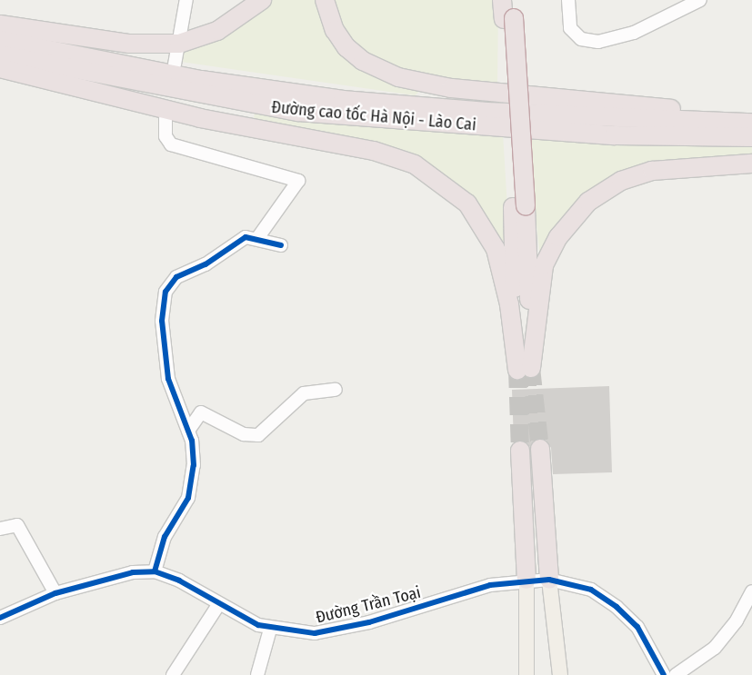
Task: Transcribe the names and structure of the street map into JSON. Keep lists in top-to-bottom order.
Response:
{
  "streets": {
    "highway": ["Đường cao tốc Hà Nội - Lào Cai"],
    "street": ["Đường Trần Toại"]
  }
}
